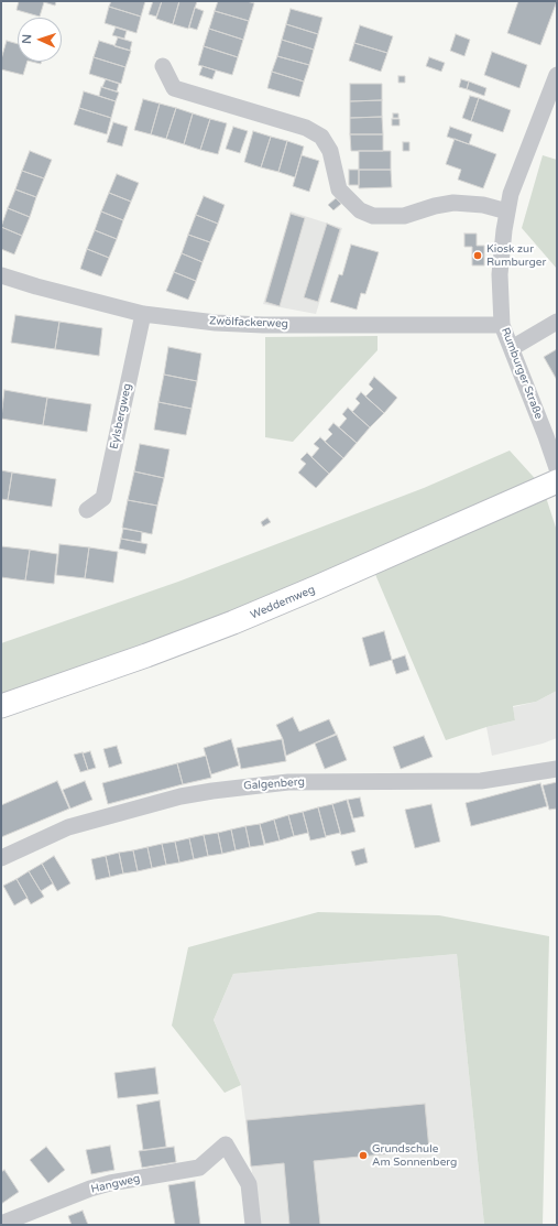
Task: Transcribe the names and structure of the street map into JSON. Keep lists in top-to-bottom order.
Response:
{
  "streets": {
    "main road": ["Weddemweg"],
    "street": [
      "Zwölfackerweg",
      "Rumburger Straße",
      "Eylsbergweg",
      "Galgenberg",
      "Hangweg"
    ]
  },
  "crossings": [
    ["Zwölfackerweg", "Rumburger Straße"],
    ["Zwölfackerweg", "Eylsbergweg"]
  ],
  "places": ["Kiosk zur Rumburger", "Grundschule Am Sonnenberg"],
  "north": "left"
}
